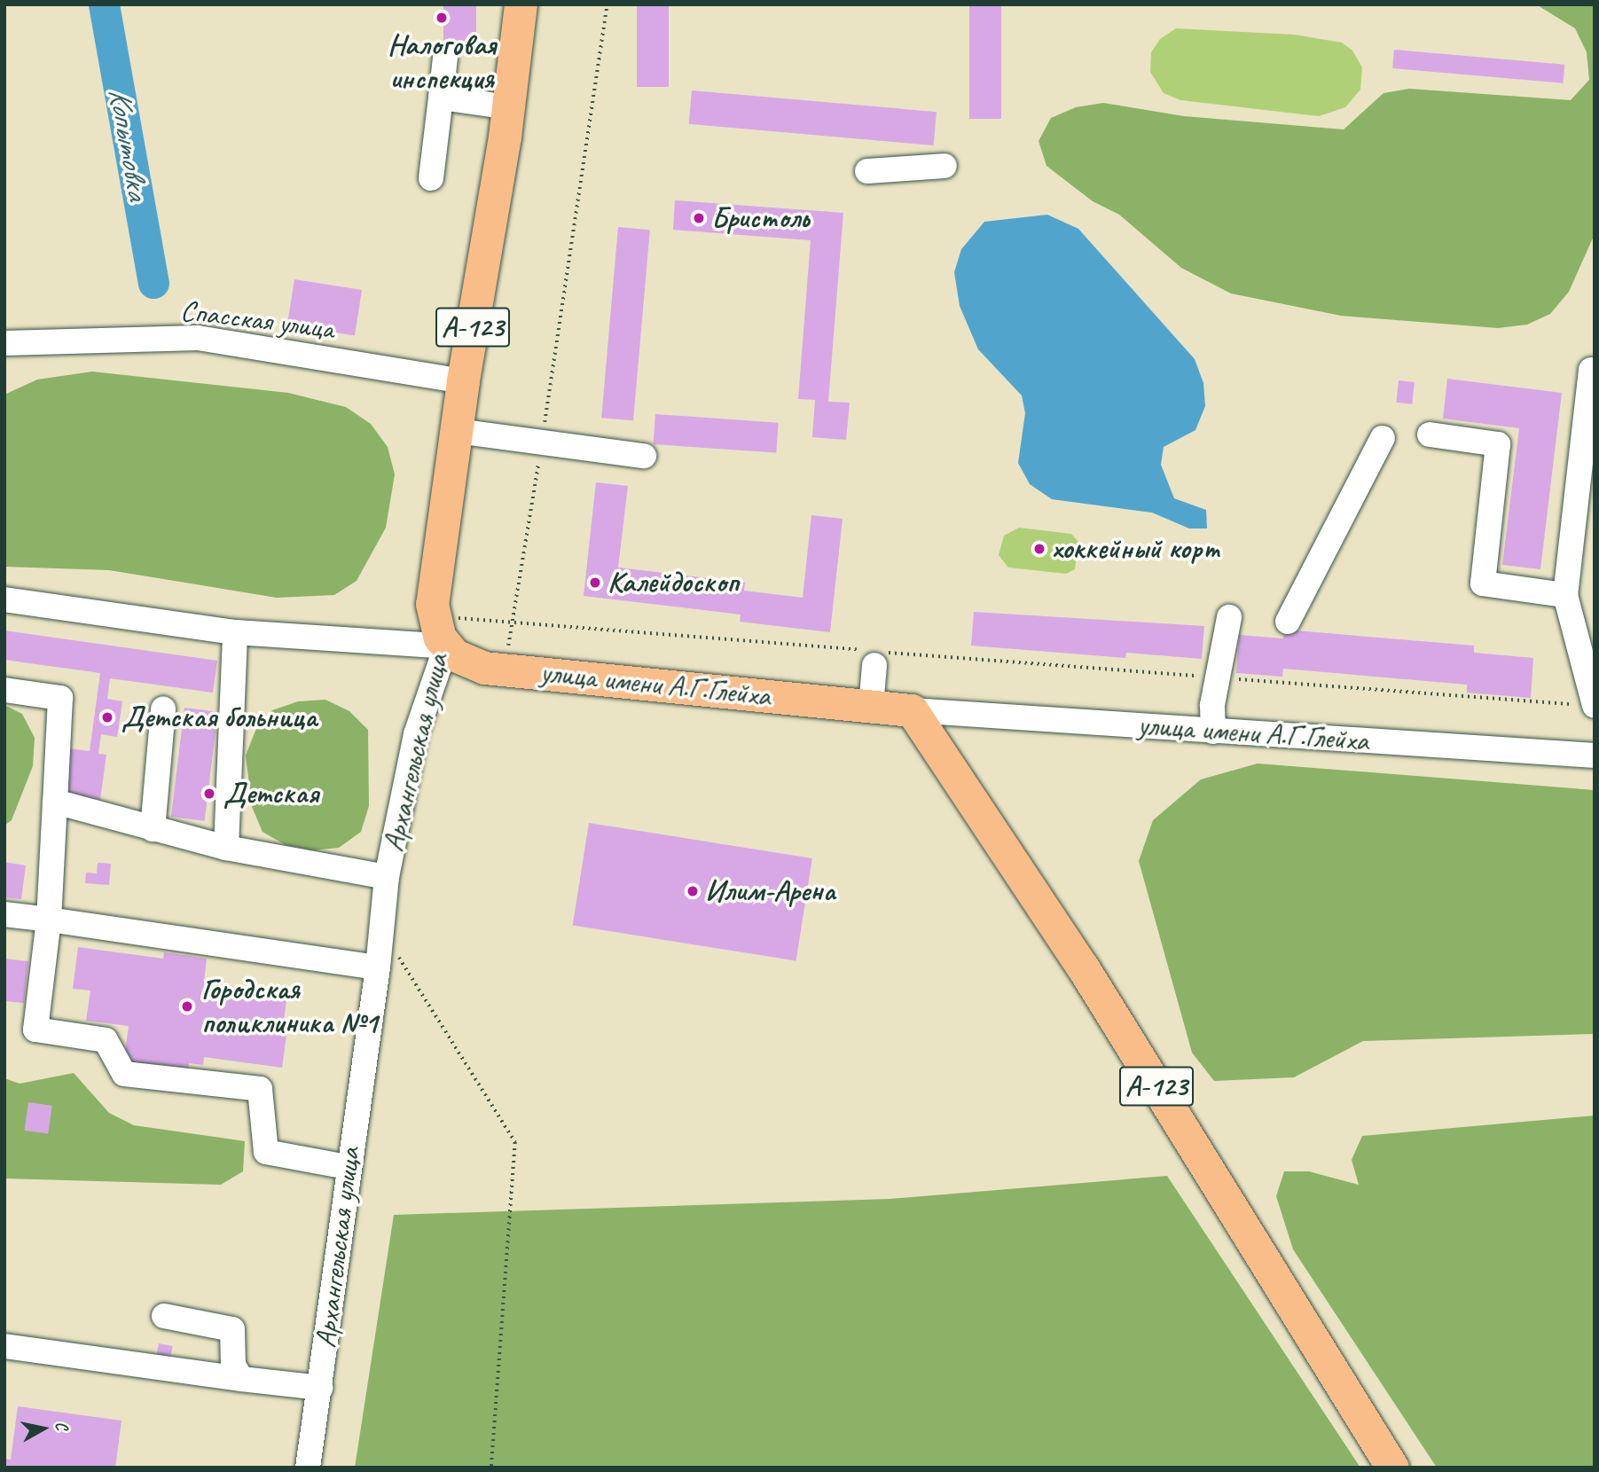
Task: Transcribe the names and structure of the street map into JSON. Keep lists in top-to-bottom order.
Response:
{
  "streets": {
    "main road": ["А-123", "улица имени А.Г.Глейха", "Архангельская улица"],
    "street": ["Спасская улица"]
  },
  "crossings": [
    ["Спасская улица", "Архангельская улица"],
    ["А-123", "улица имени А.Г.Глейха"],
    ["улица имени А.Г.Глейха", "Архангельская улица"]
  ],
  "water": ["Копытовка"],
  "places": [
    "Налоговая инспекция",
    "Бристоль",
    "хоккейный корт",
    "Калейдоскоп",
    "Детская больница",
    "Детская",
    "Илим-Арена",
    "Городская поликлиника №1"
  ],
  "north": "right"
}
